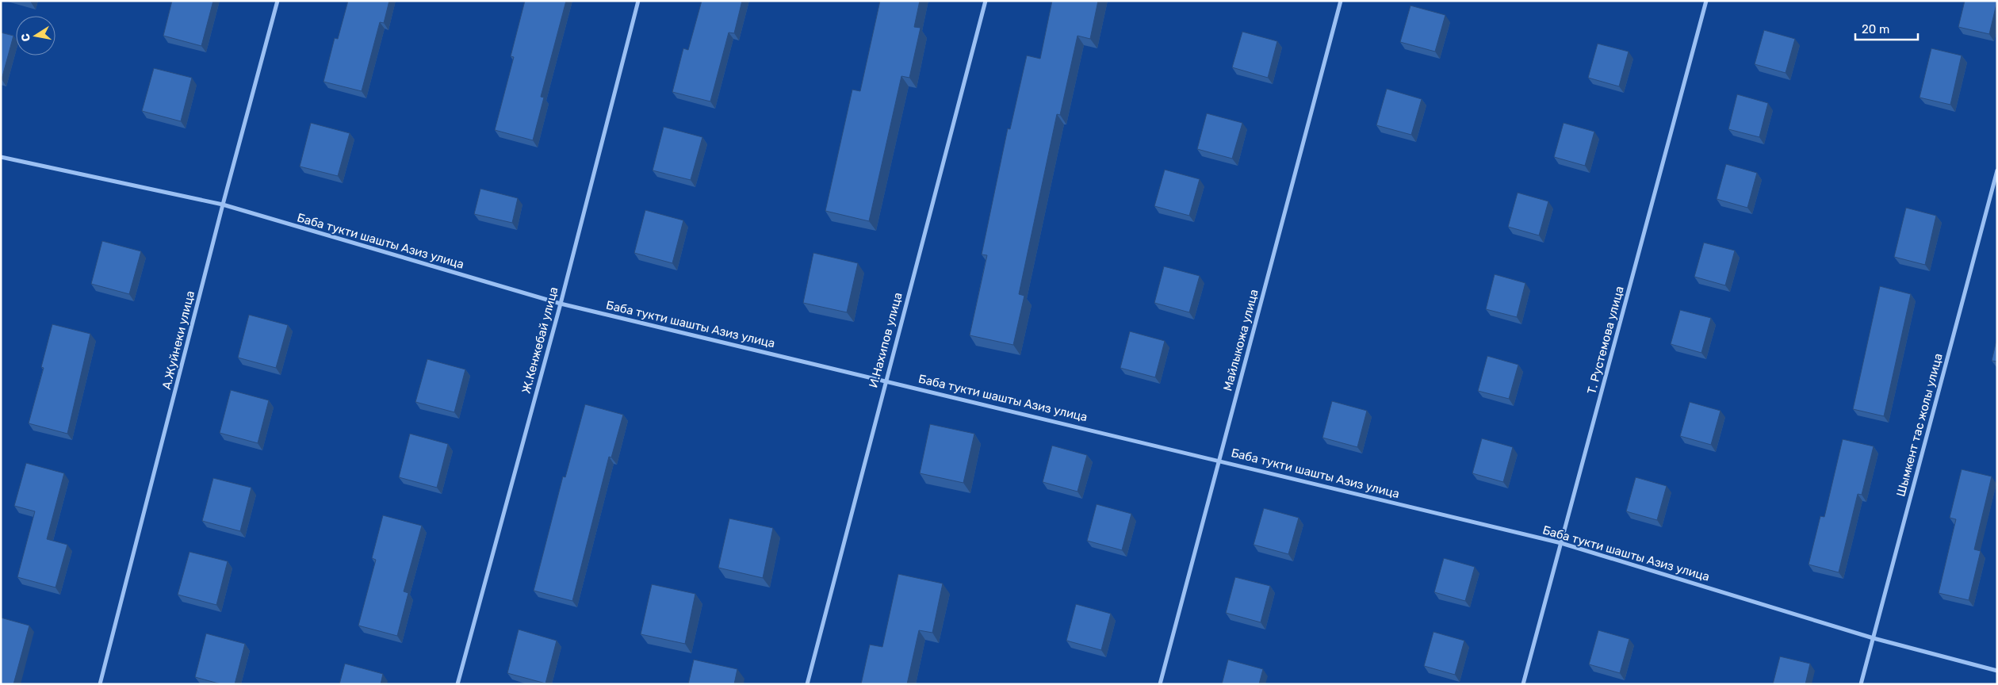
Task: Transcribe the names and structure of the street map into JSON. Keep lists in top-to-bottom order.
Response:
{
  "streets": {
    "street": [
      "Баба тукти шашты Азиз улица",
      "А.Жуйнеки улица",
      "Ж.Кенжебай улица",
      "И.Нахипов улица",
      "Майлыкожа улица",
      "Т. Рустемова улица",
      "Шымкент тас жолы улица"
    ]
  },
  "crossings": [
    ["Баба тукти шашты Азиз улица", "А.Жуйнеки улица"],
    ["Баба тукти шашты Азиз улица", "Ж.Кенжебай улица"],
    ["Баба тукти шашты Азиз улица", "И.Нахипов улица"],
    ["Баба тукти шашты Азиз улица", "Майлыкожа улица"],
    ["Баба тукти шашты Азиз улица", "Т. Рустемова улица"],
    ["Баба тукти шашты Азиз улица", "Шымкент тас жолы улица"]
  ],
  "scale_bar": "20 m",
  "north": "left"
}
